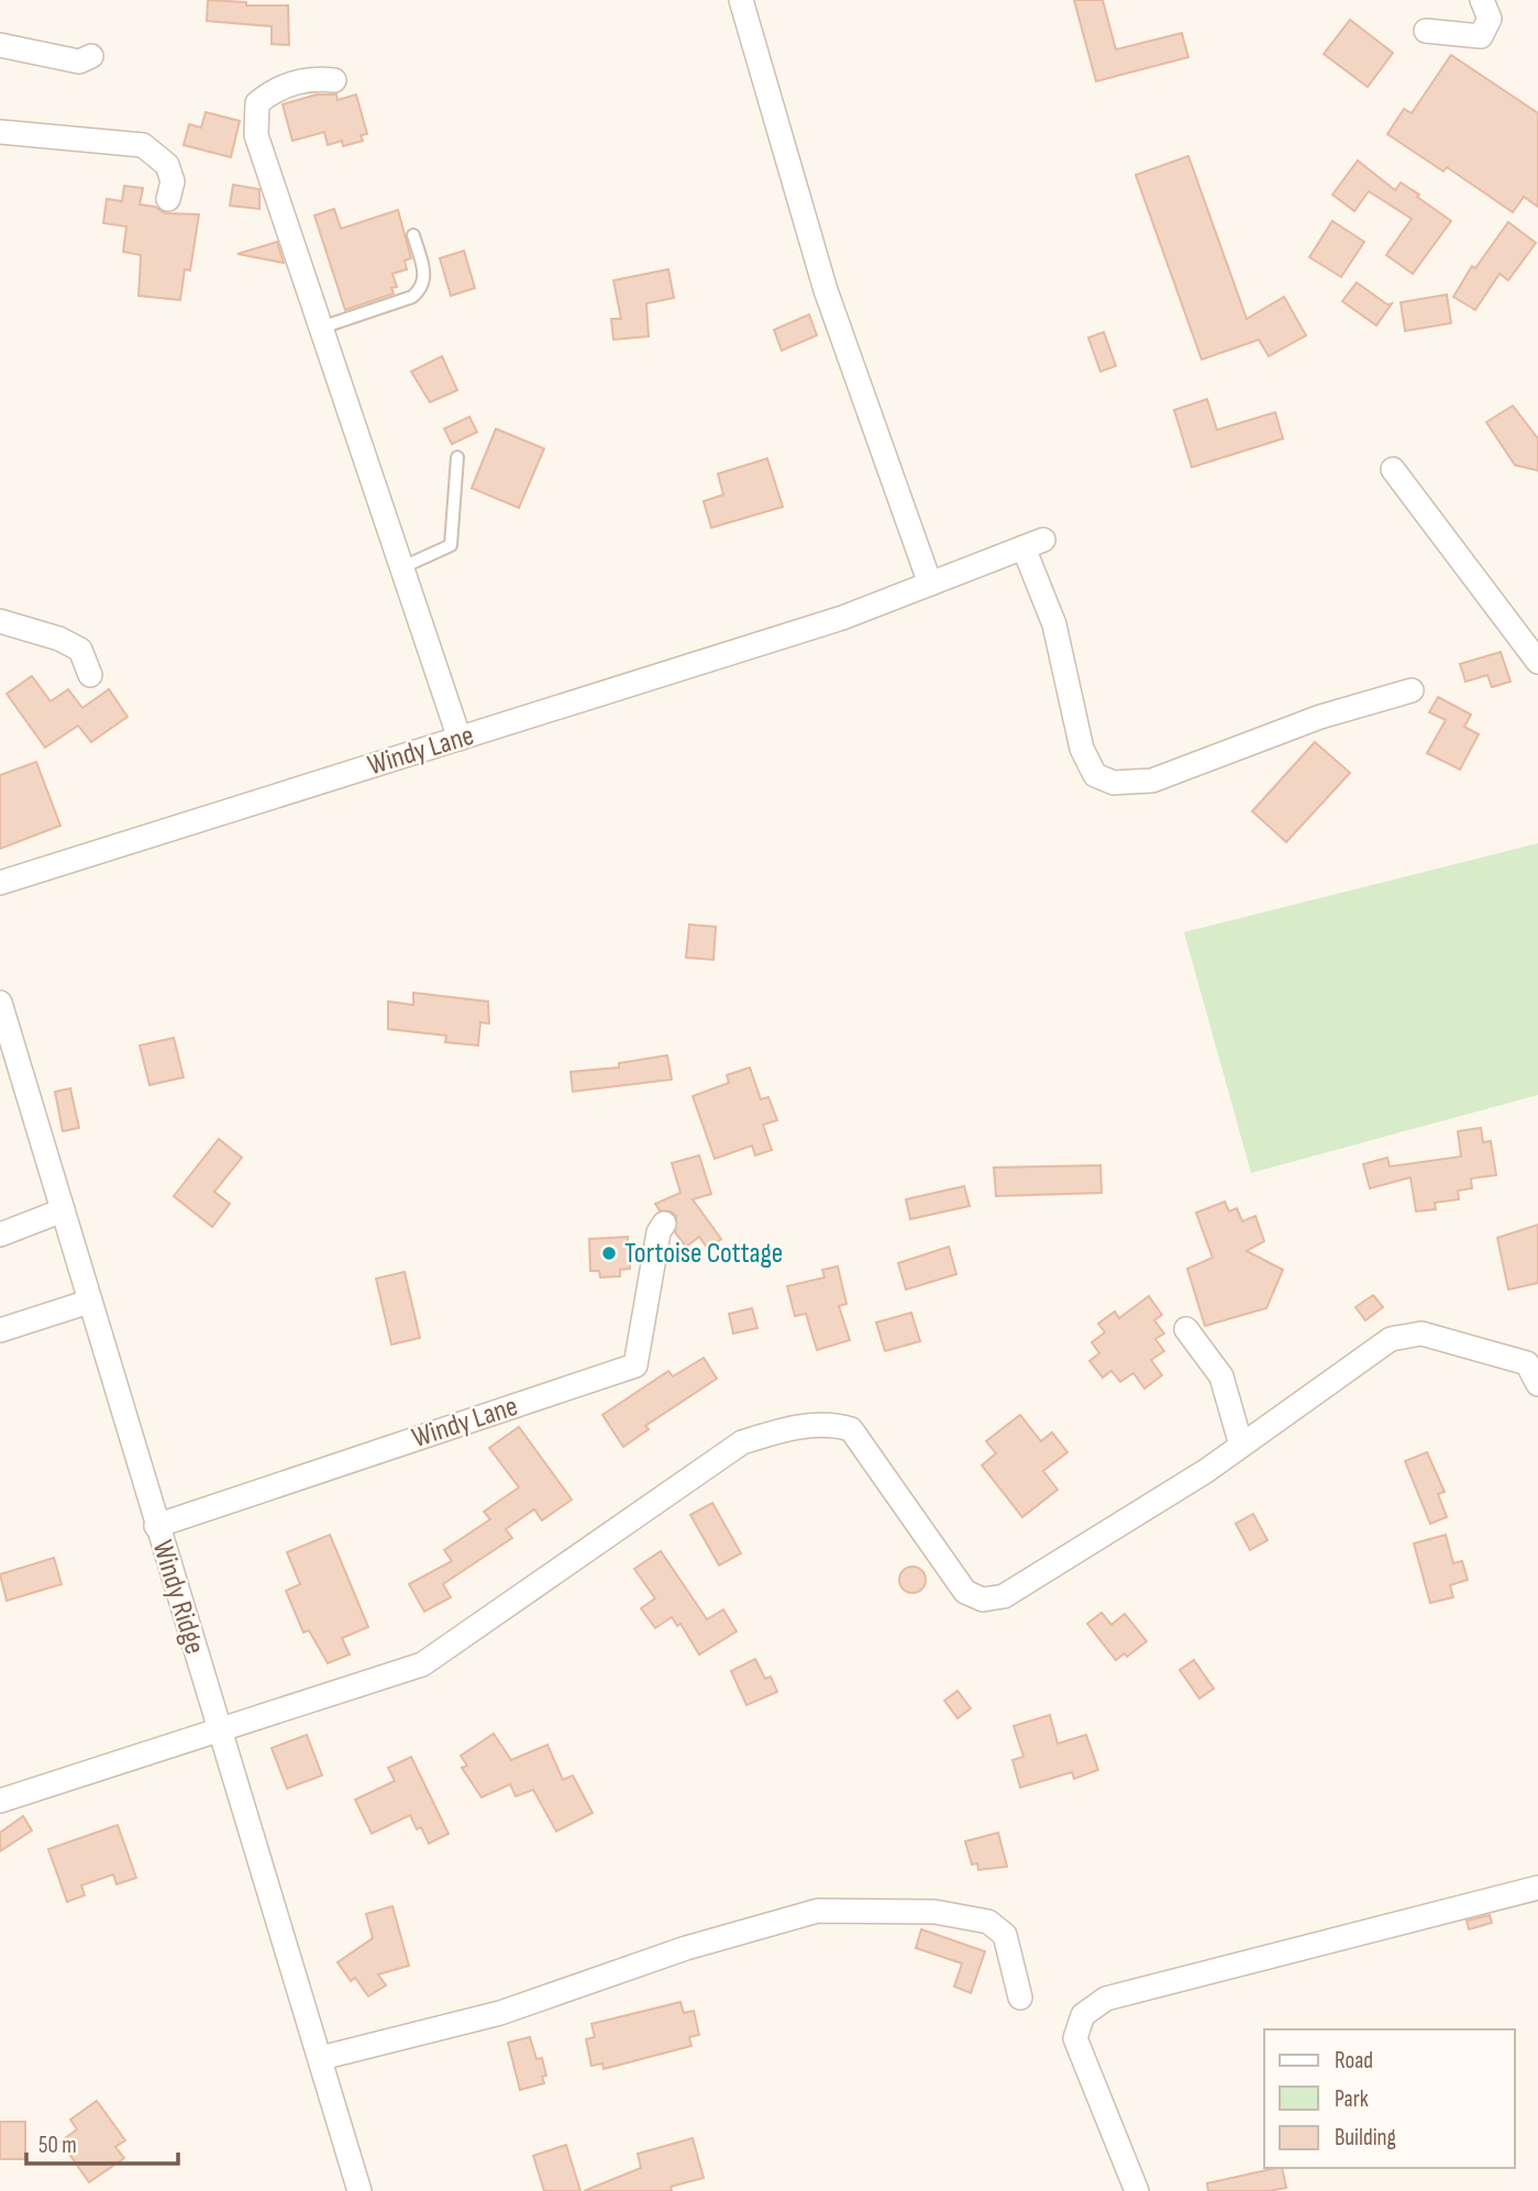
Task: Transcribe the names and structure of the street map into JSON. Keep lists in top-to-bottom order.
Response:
{
  "streets": {
    "street": ["Windy Lane", "Windy Ridge"]
  },
  "crossings": [
    ["Windy Lane", "Windy Ridge"]
  ],
  "places": ["Tortoise Cottage"],
  "legend": ["Road", "Park", "Building"],
  "scale_bar": "50 m"
}
